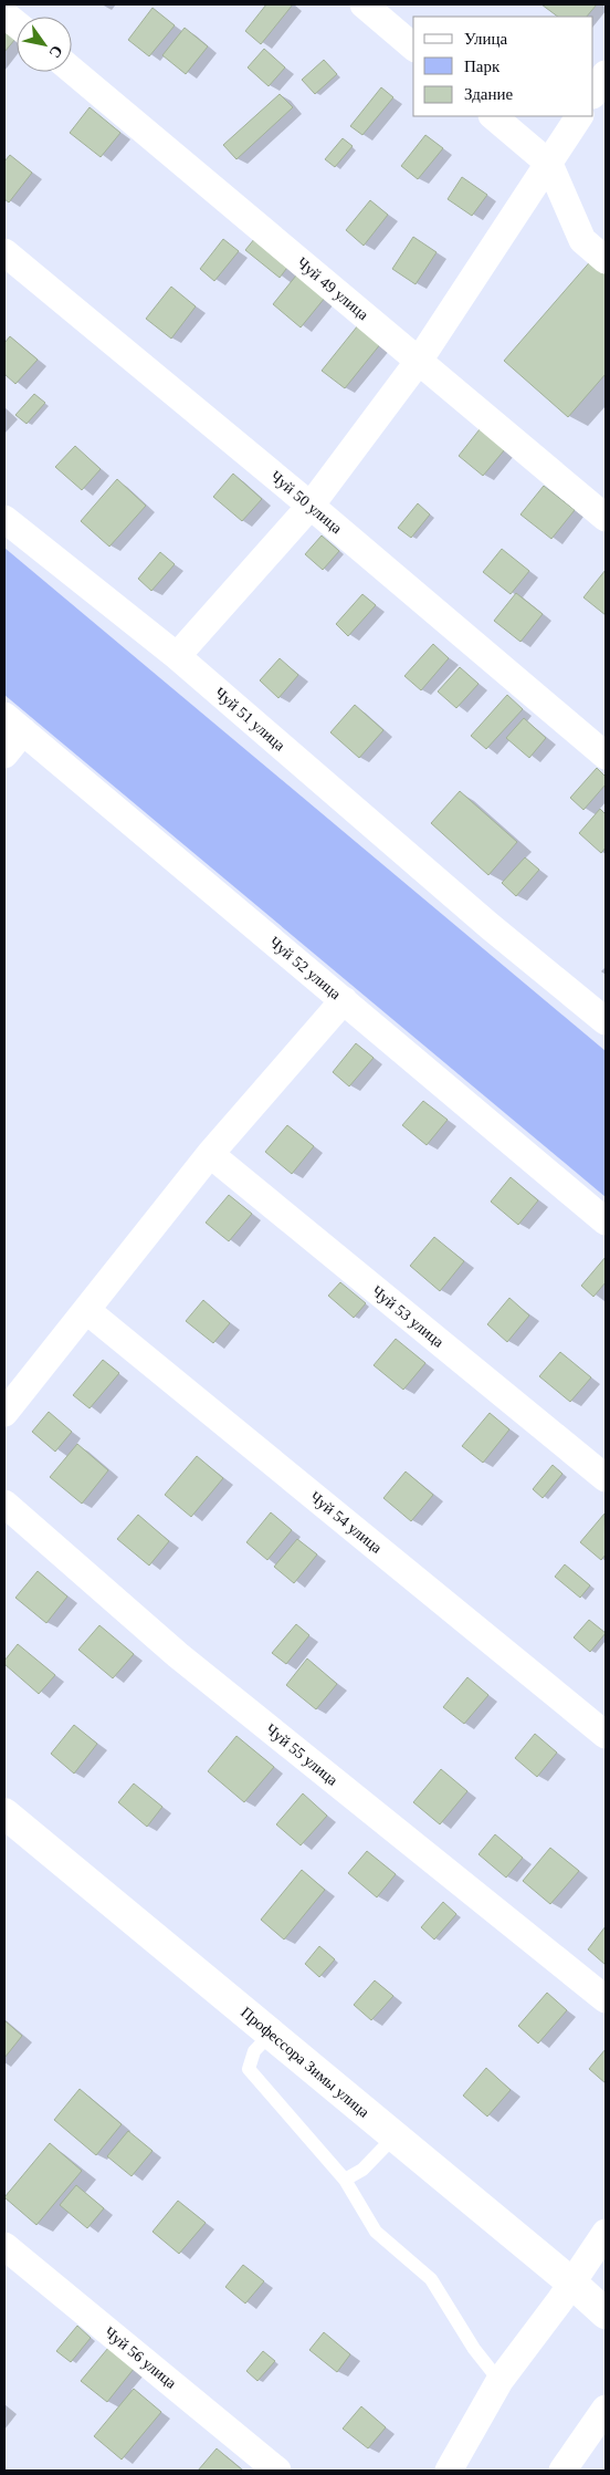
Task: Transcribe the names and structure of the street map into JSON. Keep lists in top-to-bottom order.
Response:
{
  "streets": {
    "street": [
      "Чуй 49 улица",
      "Чуй 50 улица",
      "Чуй 51 улица",
      "Чуй 52 улица",
      "Чуй 53 улица",
      "Чуй 54 улица",
      "Чуй 55 улица",
      "Профессора Зимы улица",
      "Чуй 56 улица"
    ]
  },
  "legend": ["Улица", "Парк", "Здание"],
  "north": "bottom right"
}
